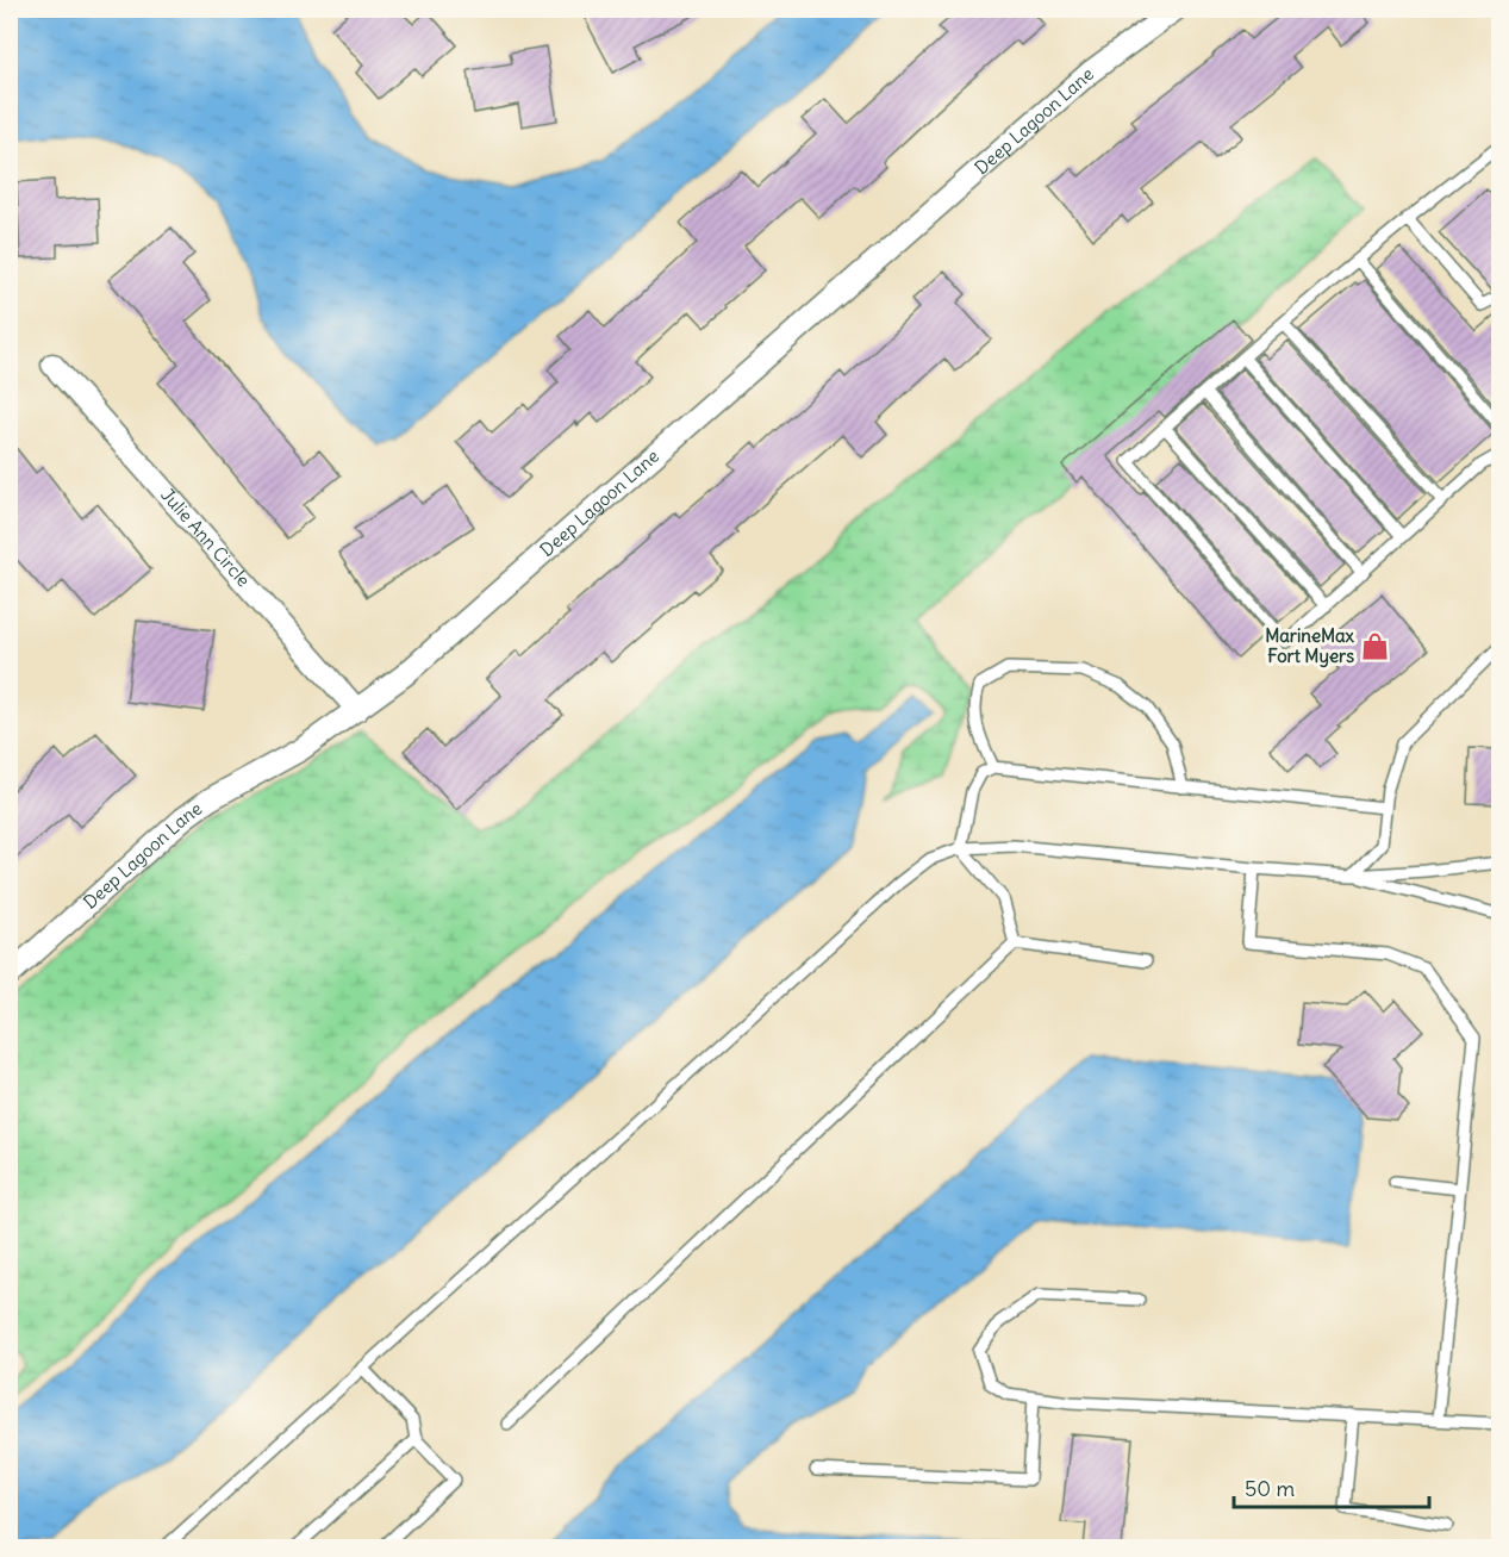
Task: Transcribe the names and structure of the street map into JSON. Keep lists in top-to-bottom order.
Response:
{
  "streets": {
    "street": ["Deep Lagoon Lane", "Julie Ann Circle"]
  },
  "crossings": [
    ["Deep Lagoon Lane", "Julie Ann Circle"]
  ],
  "places": {
    "shop": ["MarineMax Fort Myers"]
  },
  "scale_bar": "50 m"
}
